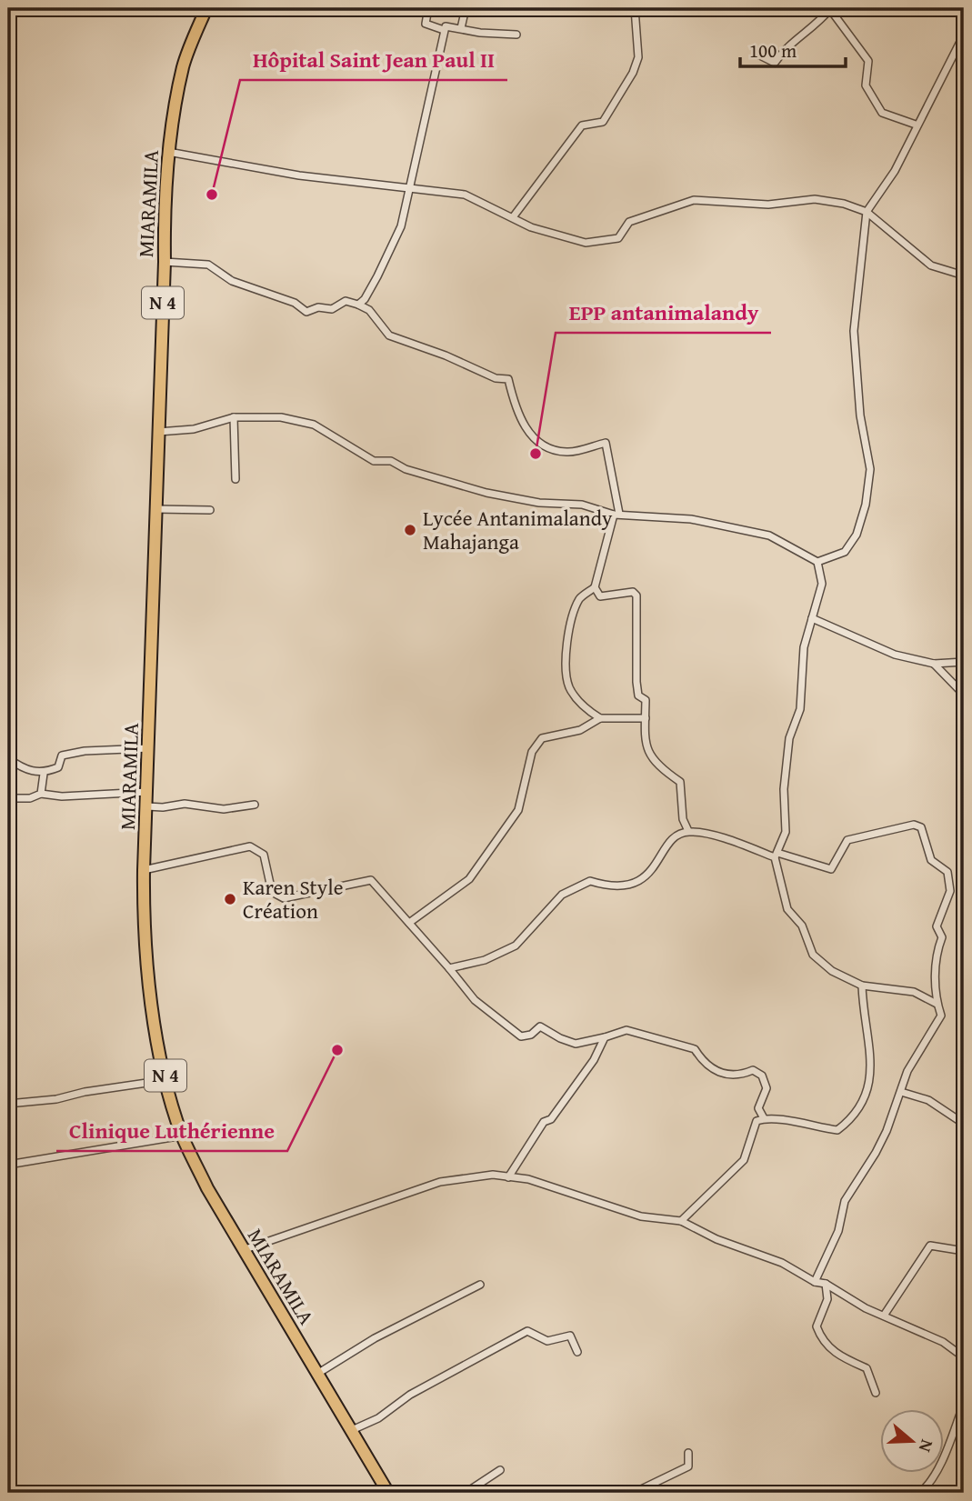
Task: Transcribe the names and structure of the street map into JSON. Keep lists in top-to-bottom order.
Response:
{
  "streets": {
    "main road": ["MIARAMILA", "N 4"]
  },
  "places": [
    "Hôpital Saint Jean Paul II",
    "EPP antanimalandy",
    "Lycée Antanimalandy Mahajanga",
    "Karen Style Création",
    "Clinique Luthérienne"
  ],
  "scale_bar": "100 m",
  "north": "right"
}
